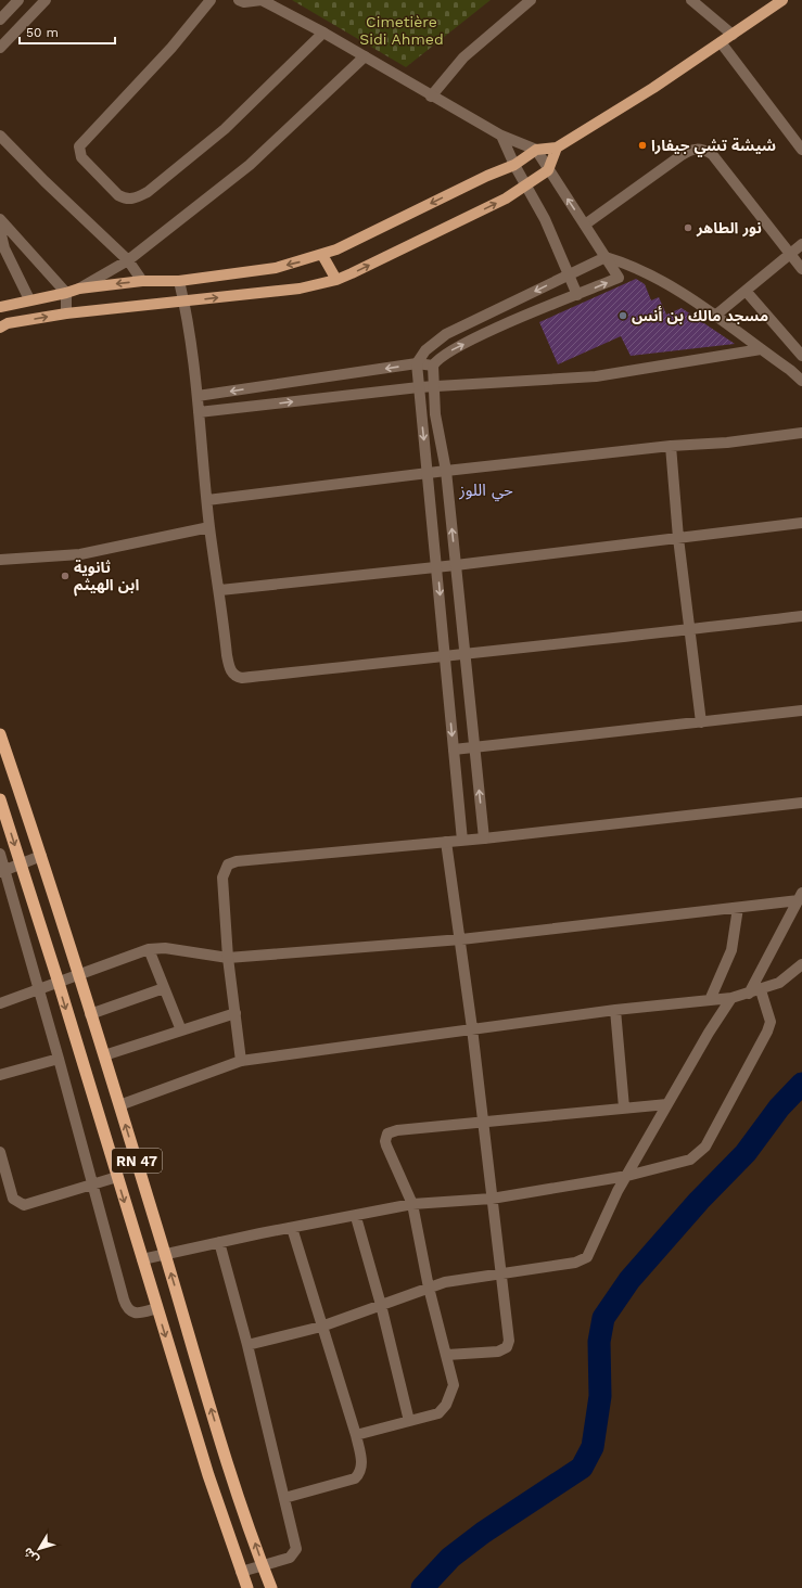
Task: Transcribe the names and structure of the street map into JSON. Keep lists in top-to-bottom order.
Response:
{
  "streets": {
    "highway": ["RN 47"]
  },
  "districts": ["حي اللوز"],
  "parks": ["Cimetière Sidi Ahmed"],
  "places": [
    "شيشة تشي جيفارا",
    "نور الطاهر",
    "مسجد مالك بن أنس",
    "ثانوية ابن الهيثم"
  ],
  "scale_bar": "50 m",
  "north": "bottom left"
}
